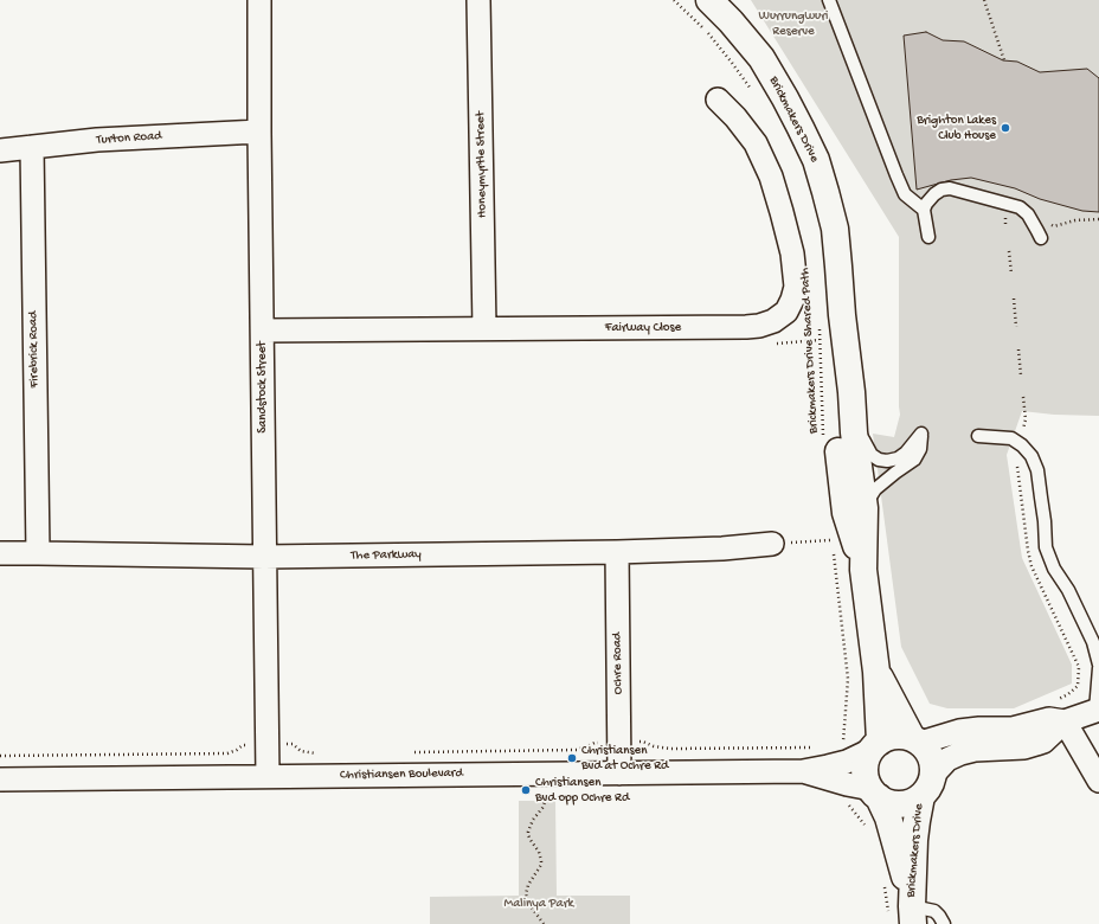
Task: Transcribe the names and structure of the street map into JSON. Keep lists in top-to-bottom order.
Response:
{
  "streets": {
    "street": [
      "Brickmakers Drive",
      "Turton Road",
      "Honeymyrtle Street",
      "Fairway Close",
      "Firebrick Road",
      "Sandstock Street",
      "The Parkway",
      "Ochre Road",
      "Christiansen Boulevard"
    ],
    "path": ["Brickmakers Drive Shared Path"]
  },
  "crossings": [
    ["Brickmakers Drive", "Brickmakers Drive Shared Path"],
    ["Brickmakers Drive", "Christiansen Boulevard"],
    ["Turton Road", "Firebrick Road"],
    ["Turton Road", "Sandstock Street"],
    ["Honeymyrtle Street", "Fairway Close"],
    ["Fairway Close", "Sandstock Street"],
    ["Firebrick Road", "The Parkway"],
    ["Sandstock Street", "The Parkway"],
    ["Sandstock Street", "Christiansen Boulevard"],
    ["The Parkway", "Ochre Road"],
    ["Ochre Road", "Christiansen Boulevard"]
  ],
  "parks": ["Wurrungwuri Reserve", "Malinya Park"],
  "places": ["Brighton Lakes Club House", "Christiansen Bvd at Ochre Rd", "Christiansen Bvd opp Ochre Rd"]
}
